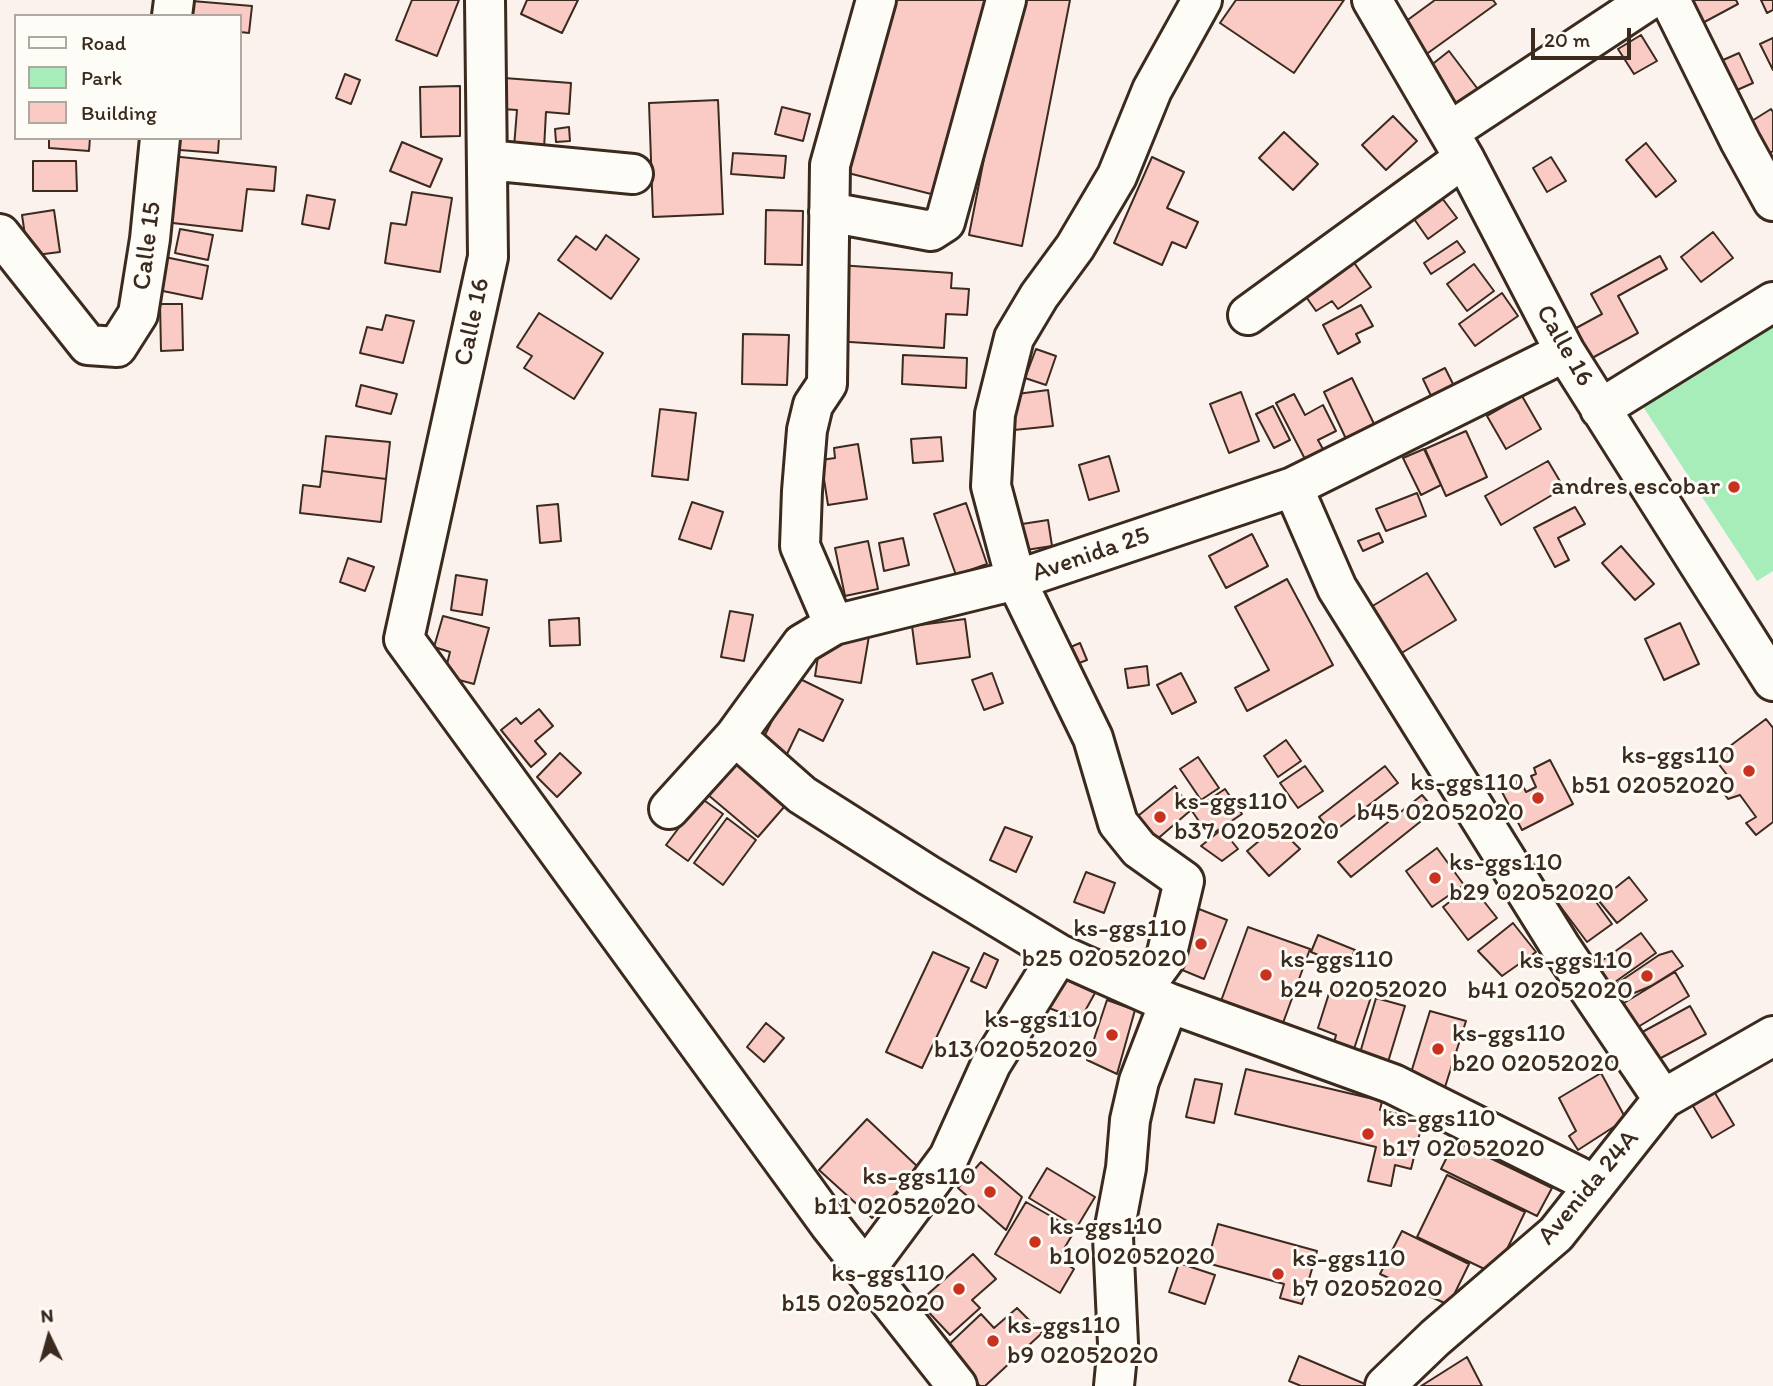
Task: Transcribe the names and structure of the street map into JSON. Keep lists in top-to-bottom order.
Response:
{
  "streets": {
    "street": [
      "Calle 15",
      "Calle 16",
      "Avenida 25",
      "Avenida 24A"
    ]
  },
  "crossings": [
    ["Calle 16", "Avenida 25"]
  ],
  "places": [
    "andres escobar",
    "ks-ggs110 b51 02052020",
    "ks-ggs110 b45 02052020",
    "ks-ggs110 b37 02052020",
    "ks-ggs110 b29 02052020",
    "ks-ggs110 b25 02052020",
    "ks-ggs110 b24 02052020",
    "ks-ggs110 b41 02052020",
    "ks-ggs110 b13 02052020",
    "ks-ggs110 b20 02052020",
    "ks-ggs110 b17 02052020",
    "ks-ggs110 b11 02052020",
    "ks-ggs110 b10 02052020",
    "ks-ggs110 b7 02052020",
    "ks-ggs110 b15 02052020",
    "ks-ggs110 b9 02052020"
  ],
  "legend": ["Road", "Park", "Building"],
  "scale_bar": "20 m",
  "north": "top"
}
